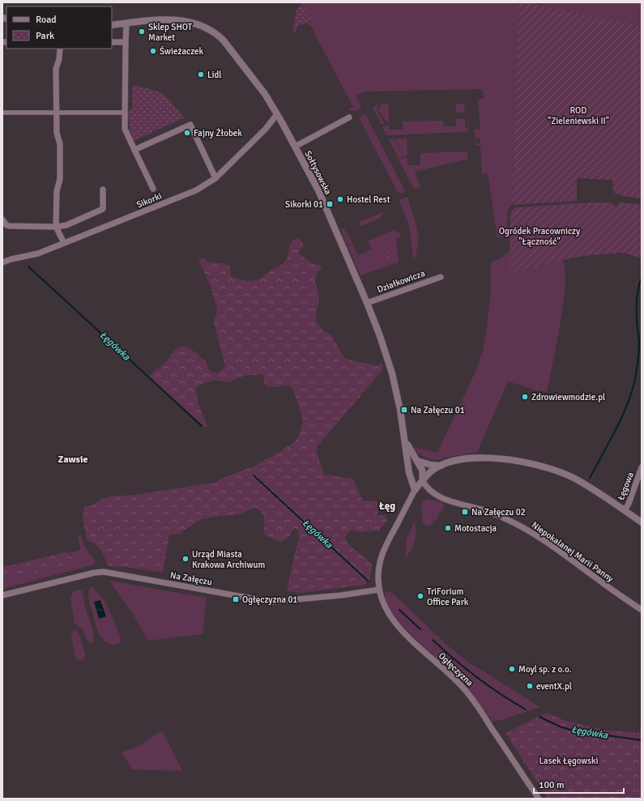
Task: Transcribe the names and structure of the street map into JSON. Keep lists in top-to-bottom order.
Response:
{
  "streets": {
    "street": [
      "Sołtysowska",
      "Sikorki",
      "Działkowicza",
      "Łęgowa",
      "Niepokalanej Marii Panny",
      "Na Załęczu",
      "Ogłęczyzna"
    ]
  },
  "crossings": [
    ["Sołtysowska", "Sikorki"],
    ["Sołtysowska", "Działkowicza"],
    ["Sołtysowska", "Niepokalanej Marii Panny"],
    ["Sołtysowska", "Ogłęczyzna"],
    ["Na Załęczu", "Ogłęczyzna"]
  ],
  "districts": ["Zawsie", "Łęg"],
  "water": ["Łęgówka"],
  "parks": ["ROD \"Zieleniewski II\"", "Ogródek Pracowniczy \"Łączność\"", "Lasek Łęgowski"],
  "places": {
    "other": [
      "Sklep SHOT Market",
      "Świeżaczek",
      "Lidl",
      "Fajny Żłobek",
      "Hostel Rest",
      "Zdrowiewmodzie.pl",
      "Motostacja",
      "Urząd Miasta Krakowa Archiwum",
      "TriForium Office Park",
      "Moyl sp. z o.o.",
      "eventX.pl"
    ],
    "transit": [
      "Sikorki 01",
      "Na Załęczu 01",
      "Na Załęczu 02",
      "Ogłęczyzna 01"
    ]
  },
  "legend": ["Road", "Park"],
  "scale_bar": "100 m"
}
